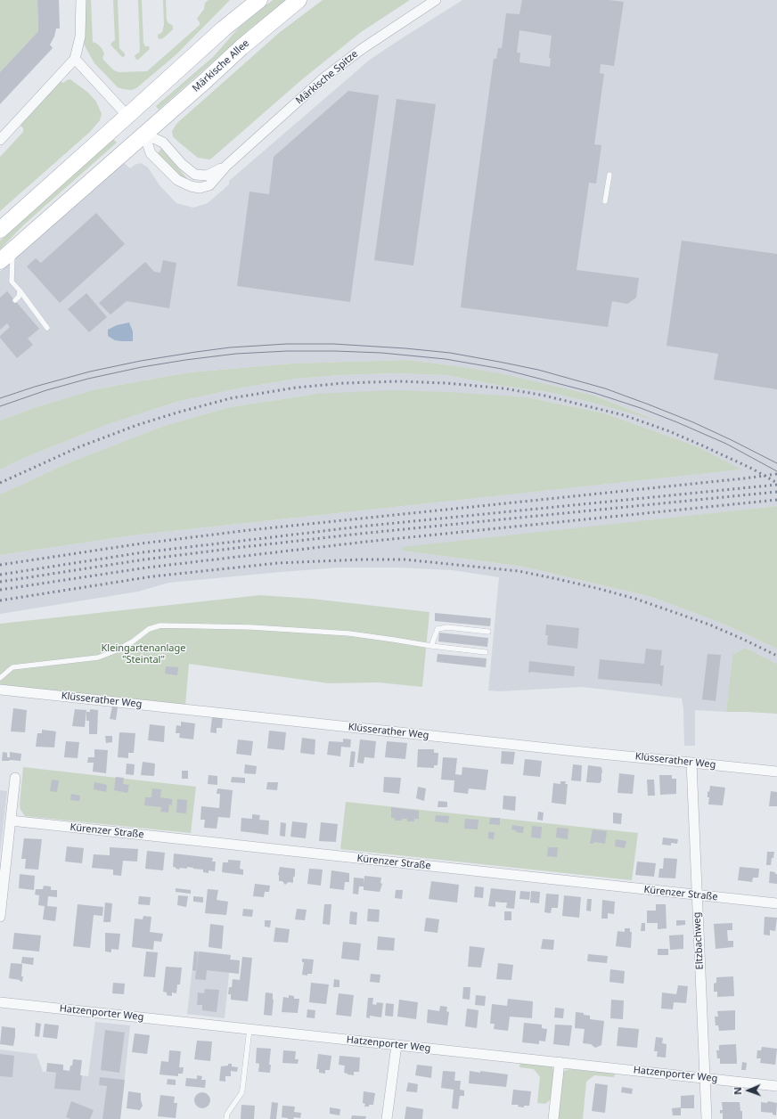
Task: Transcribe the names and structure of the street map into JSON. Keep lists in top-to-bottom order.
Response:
{
  "streets": {
    "main road": ["Märkische Allee"],
    "street": [
      "Märkische Spitze",
      "Klüsserather Weg",
      "Kürenzer Straße",
      "Eltzbachweg",
      "Hatzenporter Weg"
    ]
  },
  "crossings": [
    ["Märkische Allee", "Märkische Spitze"],
    ["Klüsserather Weg", "Eltzbachweg"],
    ["Kürenzer Straße", "Eltzbachweg"],
    ["Eltzbachweg", "Hatzenporter Weg"]
  ],
  "parks": ["Kleingartenanlage \"Steintal\""],
  "north": "left"
}
